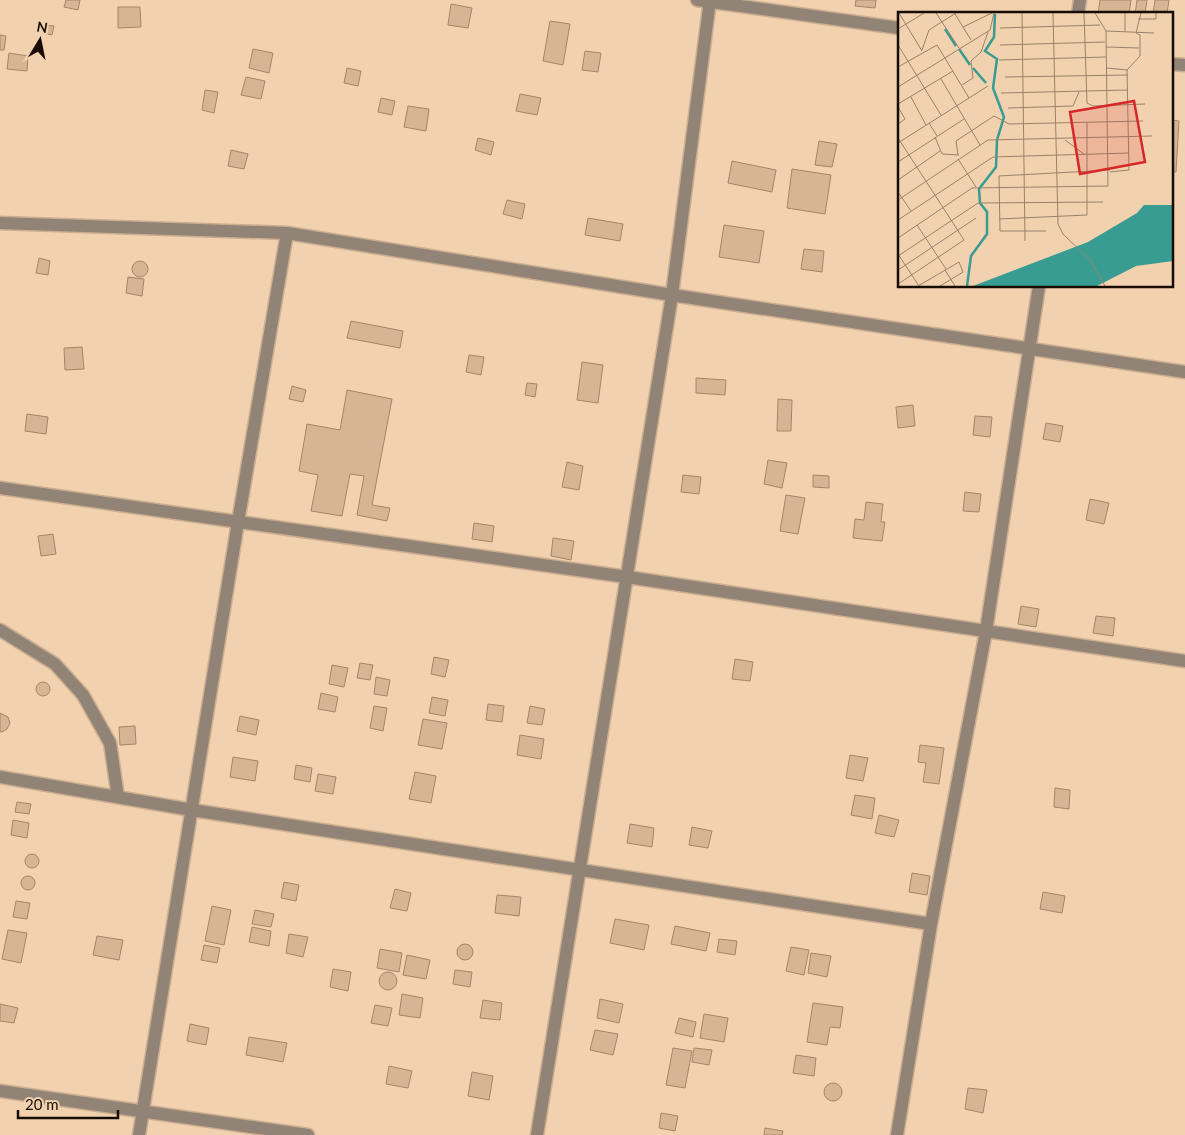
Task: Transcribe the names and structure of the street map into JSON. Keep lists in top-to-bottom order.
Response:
{
  "scale_bar": "20 m",
  "north": "top"
}
